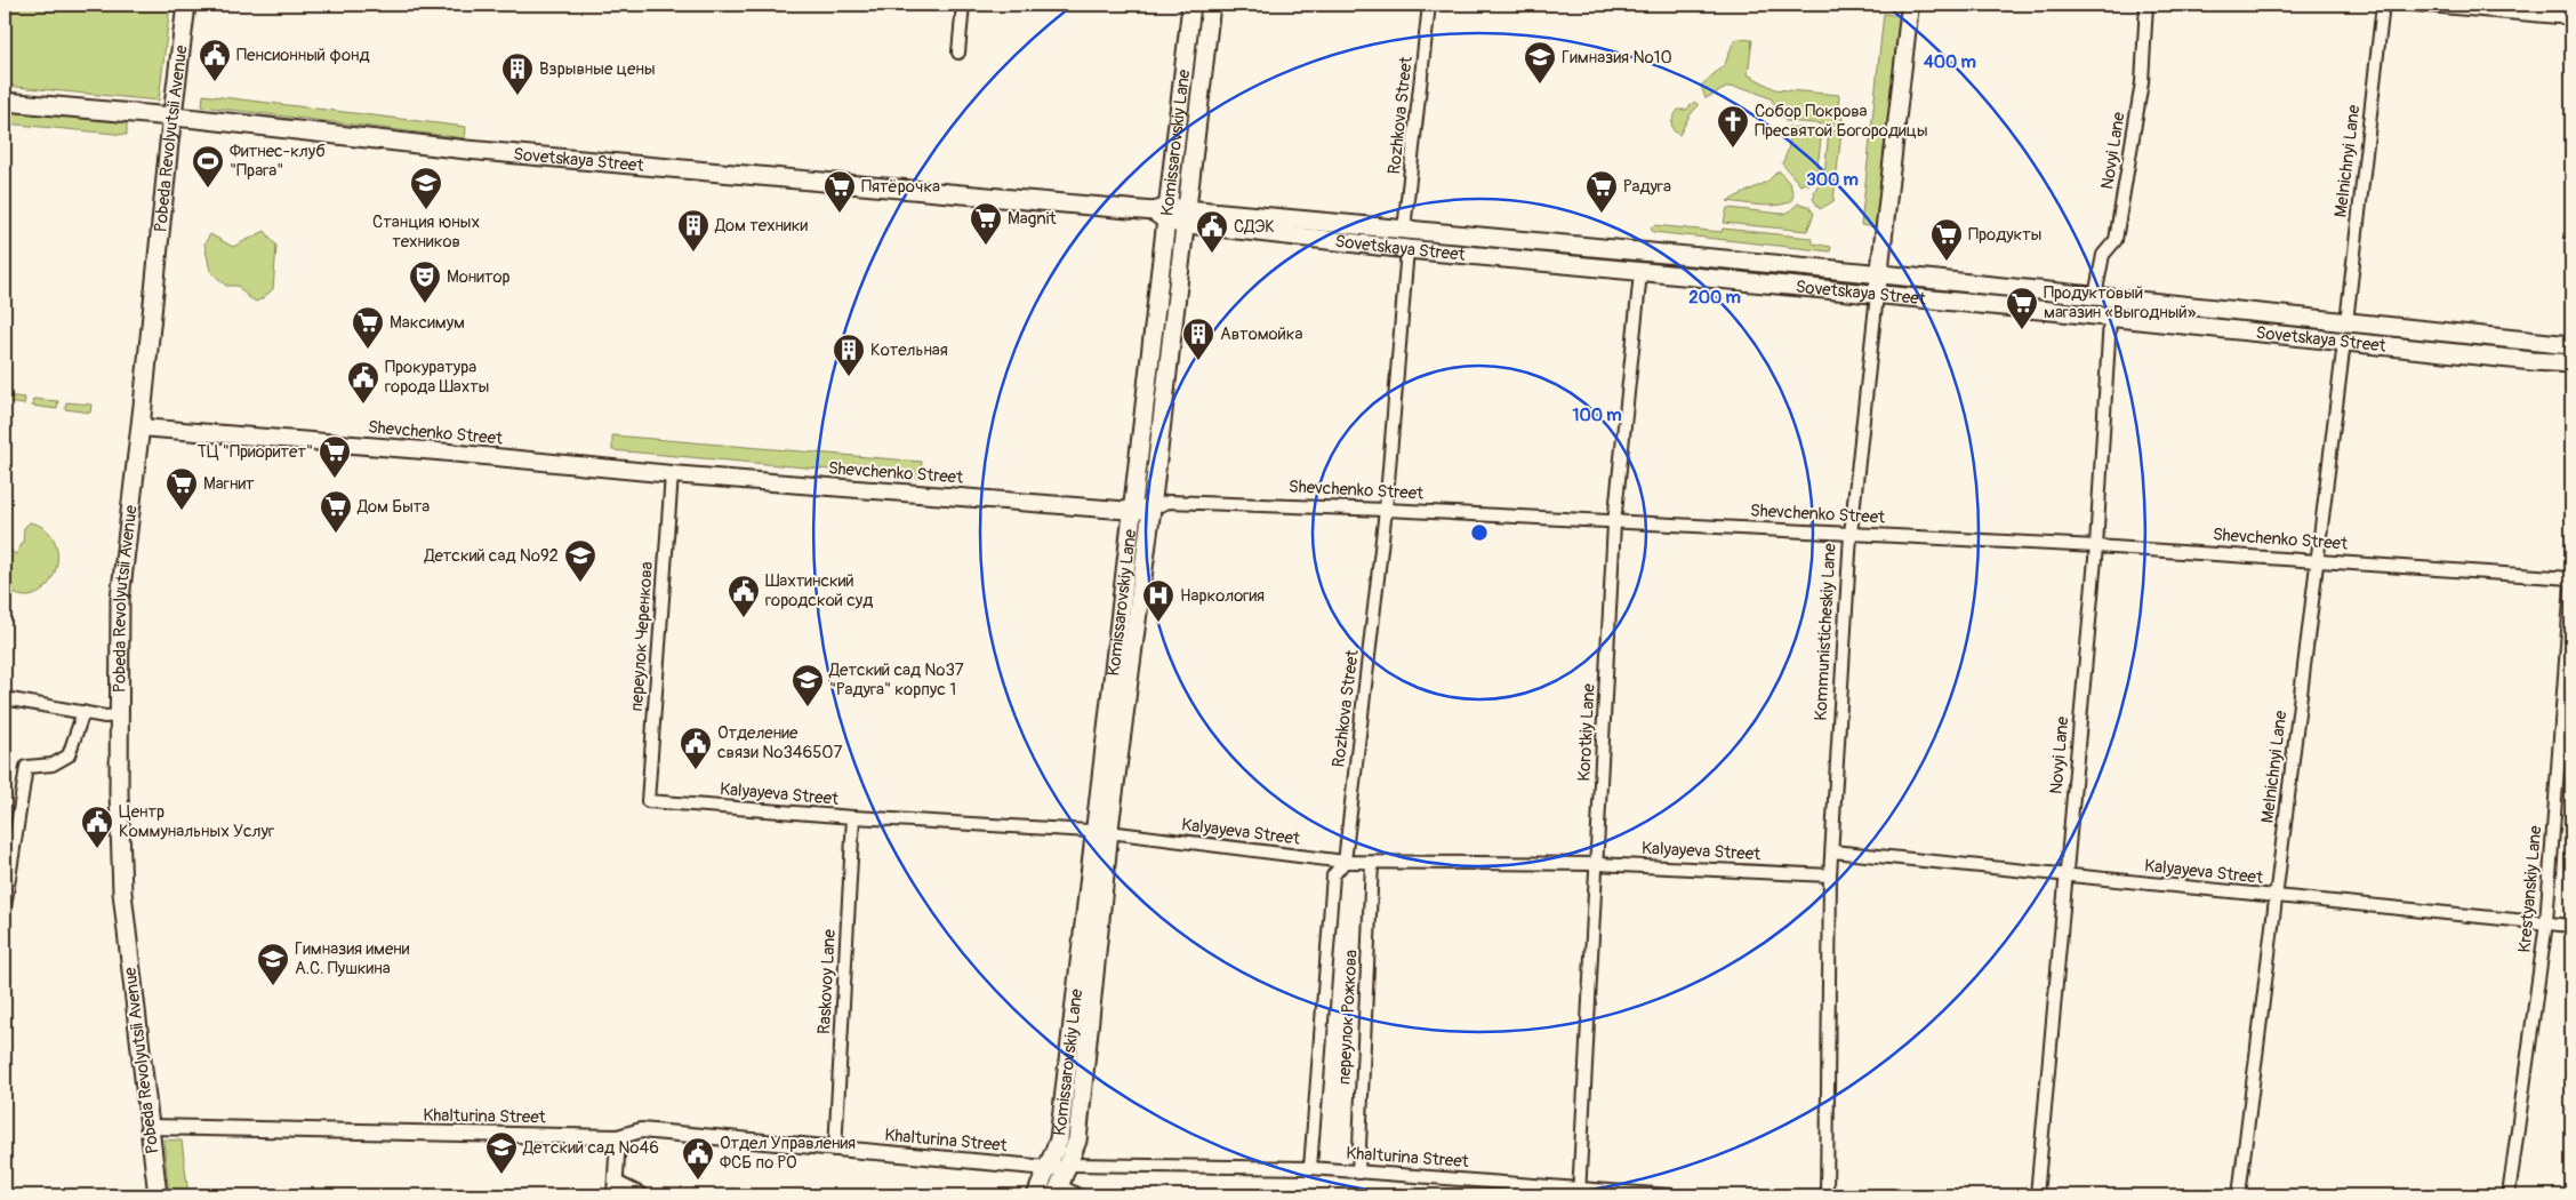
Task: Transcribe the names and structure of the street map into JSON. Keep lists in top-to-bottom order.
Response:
{
  "streets": {
    "main road": [
      "Pobeda Revolyutsii Avenue",
      "Komissarovskiy Lane",
      "Sovetskaya Street",
      "Shevchenko Street",
      "Kommunisticheskiy Lane"
    ],
    "street": [
      "Rozhkova Street",
      "Novyi Lane",
      "Melnichnyi Lane",
      "переулок Черенкова",
      "Korotkiy Lane",
      "Kalyayeva Street",
      "Krestyanskiy Lane",
      "Raskovoy Lane",
      "переулок Рожкова",
      "Khalturina Street"
    ]
  },
  "crossings": [
    ["Rozhkova Street", "Sovetskaya Street"],
    ["Rozhkova Street", "Shevchenko Street"],
    ["Rozhkova Street", "Kalyayeva Street"],
    ["Rozhkova Street", "Khalturina Street"],
    ["Pobeda Revolyutsii Avenue", "Sovetskaya Street"],
    ["Pobeda Revolyutsii Avenue", "Shevchenko Street"],
    ["Pobeda Revolyutsii Avenue", "Khalturina Street"],
    ["Komissarovskiy Lane", "Sovetskaya Street"],
    ["Komissarovskiy Lane", "Shevchenko Street"],
    ["Komissarovskiy Lane", "Kalyayeva Street"],
    ["Komissarovskiy Lane", "Khalturina Street"],
    ["Novyi Lane", "Sovetskaya Street"],
    ["Novyi Lane", "Shevchenko Street"],
    ["Novyi Lane", "Kalyayeva Street"],
    ["Sovetskaya Street", "Melnichnyi Lane"],
    ["Sovetskaya Street", "Kommunisticheskiy Lane"],
    ["Sovetskaya Street", "Korotkiy Lane"],
    ["Melnichnyi Lane", "Shevchenko Street"],
    ["Melnichnyi Lane", "Kalyayeva Street"],
    ["Shevchenko Street", "Kommunisticheskiy Lane"],
    ["Shevchenko Street", "переулок Черенкова"],
    ["Shevchenko Street", "Korotkiy Lane"],
    ["Kommunisticheskiy Lane", "Kalyayeva Street"],
    ["переулок Черенкова", "Kalyayeva Street"],
    ["Korotkiy Lane", "Kalyayeva Street"],
    ["Korotkiy Lane", "Khalturina Street"],
    ["Kalyayeva Street", "Krestyanskiy Lane"],
    ["Kalyayeva Street", "Raskovoy Lane"],
    ["Kalyayeva Street", "переулок Рожкова"],
    ["Raskovoy Lane", "Khalturina Street"],
    ["переулок Рожкова", "Khalturina Street"]
  ],
  "places": {
    "public building": [
      "Пенсионный фонд",
      "СДЭК",
      "Прокуратура города Шахты",
      "Шахтинский городской суд",
      "Отделение связи №346507",
      "Центр Коммунальных Услуг",
      "Отдел Управления ФСБ по РО"
    ],
    "school or university": [
      "Гимназия №10",
      "Станция юных техников",
      "Детский сад №92",
      "Детский сад №37 \"Радуга\" корпус 1",
      "Гимназия имени А.С. Пушкина",
      "Детский сад №46"
    ],
    "building": [
      "Взрывные цены",
      "Дом техники",
      "Автомойка",
      "Котельная"
    ],
    "church": ["Собор Покрова Пресвятой Богородицы"],
    "sports": ["Фитнес-клуб \"Прага\""],
    "supermarket": [
      "Пятёрочка",
      "Радуга",
      "Magnit",
      "Продукты",
      "Продуктовый магазин «Выгодный»",
      "Максимум",
      "ТЦ \"Приоритет\"",
      "Магнит",
      "Дом Быта"
    ],
    "theatre": ["Монитор"],
    "hospital": ["Наркология"]
  },
  "rings": [
    "400 m",
    "300 m",
    "200 m",
    "100 m"
  ]
}
